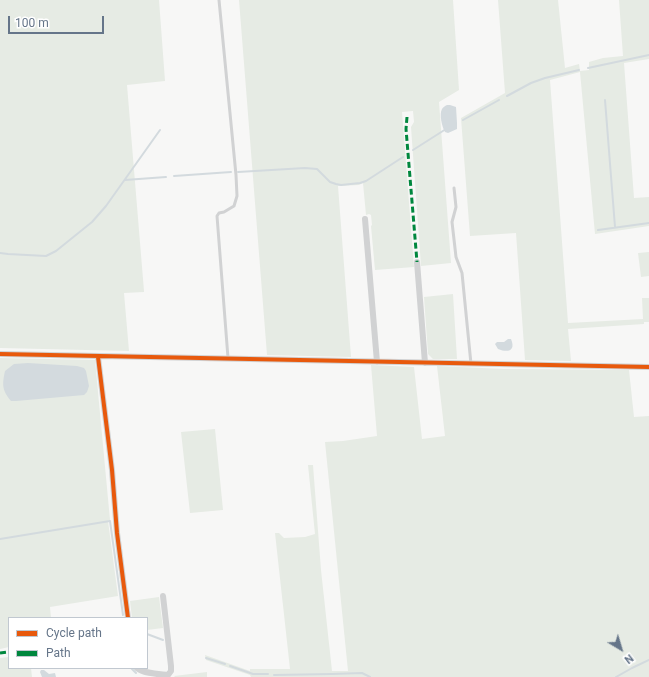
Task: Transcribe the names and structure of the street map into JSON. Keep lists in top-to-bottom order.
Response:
{
  "legend": ["Cycle path", "Path"],
  "scale_bar": "100 m",
  "north": "bottom right"
}
